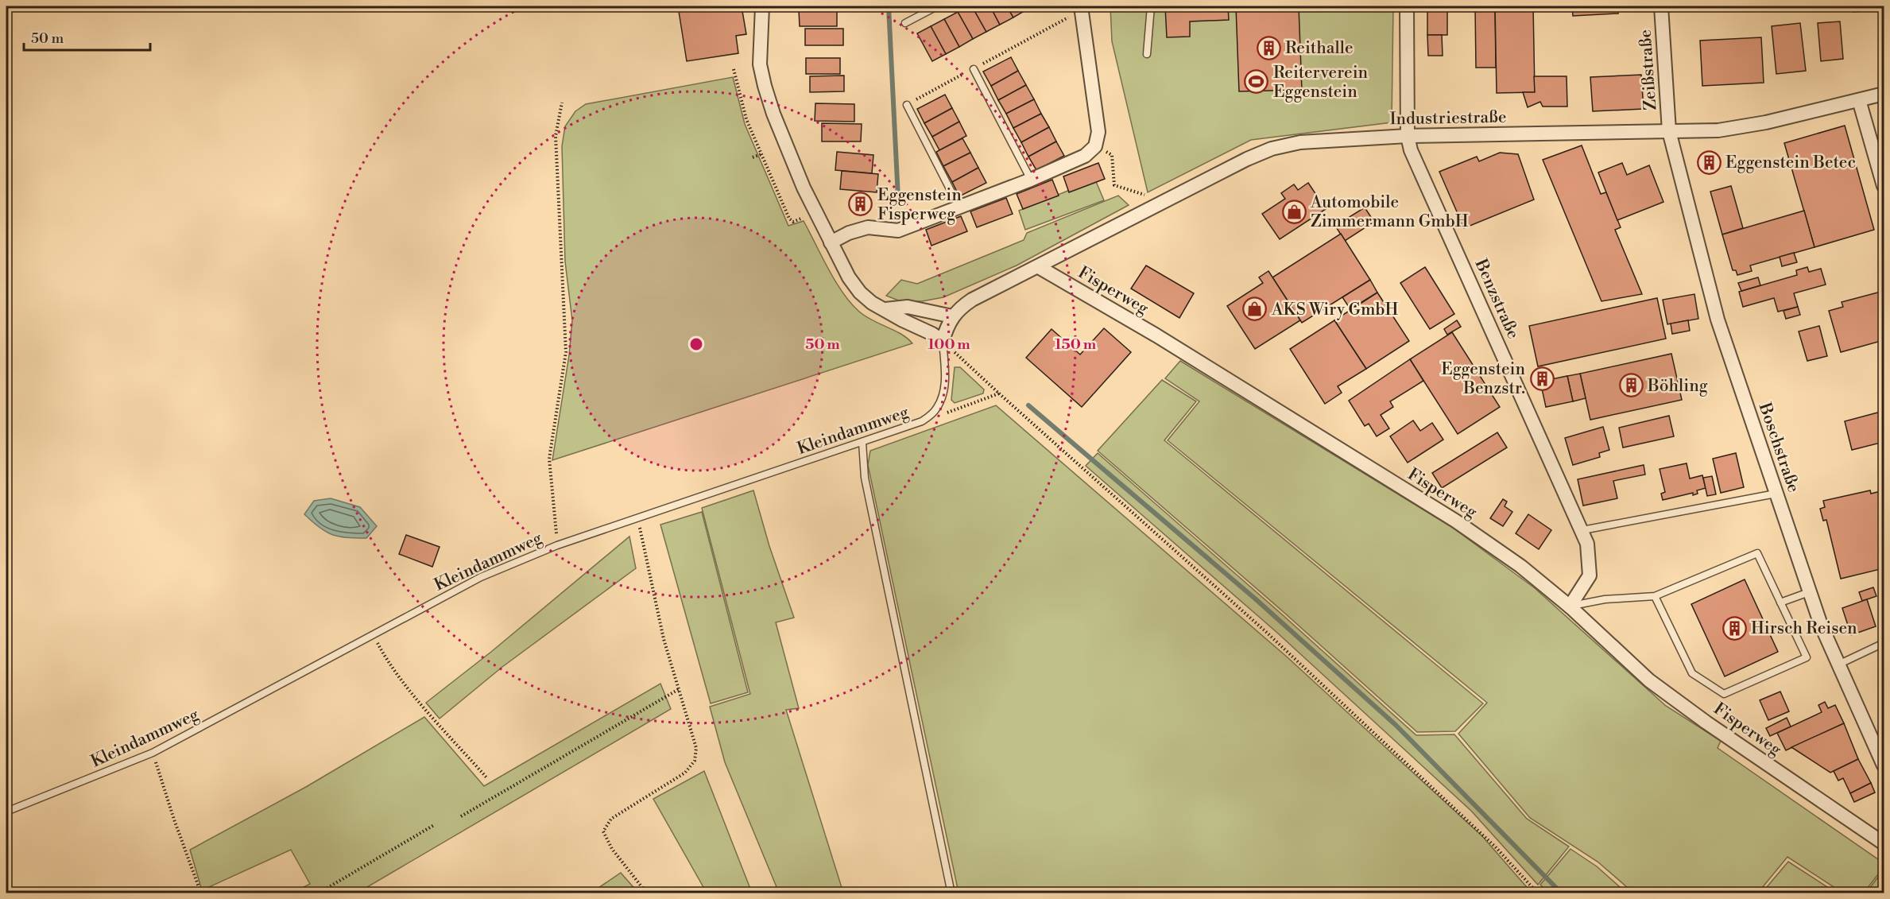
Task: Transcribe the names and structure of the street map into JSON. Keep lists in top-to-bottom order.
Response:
{
  "streets": {
    "street": [
      "Zeißstraße",
      "Industriestraße",
      "Fisperweg",
      "Benzstraße",
      "Boschstraße"
    ],
    "lane": ["Kleindammweg"]
  },
  "crossings": [
    ["Zeißstraße", "Industriestraße"],
    ["Zeißstraße", "Boschstraße"],
    ["Industriestraße", "Fisperweg"],
    ["Industriestraße", "Benzstraße"],
    ["Industriestraße", "Boschstraße"],
    ["Fisperweg", "Benzstraße"]
  ],
  "places": {
    "building": [
      "Reithalle",
      "Eggenstein Betec",
      "Eggenstein Fisperweg",
      "Eggenstein Benzstr.",
      "Böhling",
      "Hirsch Reisen"
    ],
    "sports": ["Reiterverein Eggenstein"],
    "shop": ["Automobile Zimmermann GmbH", "AKS Wiry GmbH"]
  },
  "scale_bar": "50 m",
  "rings": ["50 m", "100 m", "150 m"]
}
